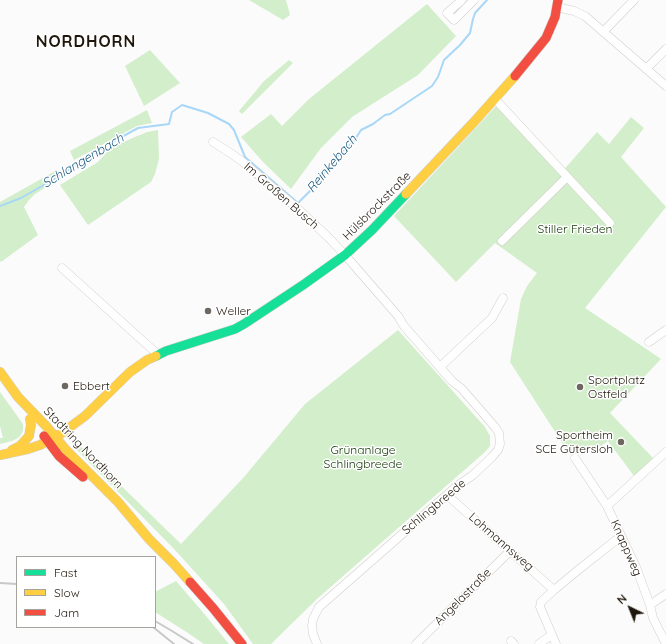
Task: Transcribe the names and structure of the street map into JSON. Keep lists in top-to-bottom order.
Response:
{
  "streets": {
    "street": [
      "Im Großen Busch",
      "Hülsbrockstraße",
      "Stadtring Nordhorn",
      "Schlingbreede",
      "Lohmannsweg",
      "Knappweg",
      "Angelastraße"
    ]
  },
  "crossings": [
    ["Im Großen Busch", "Hülsbrockstraße"],
    ["Im Großen Busch", "Schlingbreede"],
    ["Hülsbrockstraße", "Stadtring Nordhorn"],
    ["Hülsbrockstraße", "Schlingbreede"],
    ["Schlingbreede", "Lohmannsweg"],
    ["Lohmannsweg", "Angelastraße"]
  ],
  "districts": ["NORDHORN"],
  "water": ["Schlangenbach", "Reinkebach"],
  "parks": ["Stiller Frieden", "Grünanlage Schlingbreede"],
  "places": [
    "Weller",
    "Ebbert",
    "Sportplatz Ostfeld",
    "Sportheim SCE Gütersloh"
  ],
  "legend": ["Fast", "Slow", "Jam"],
  "north": "top left"
}
